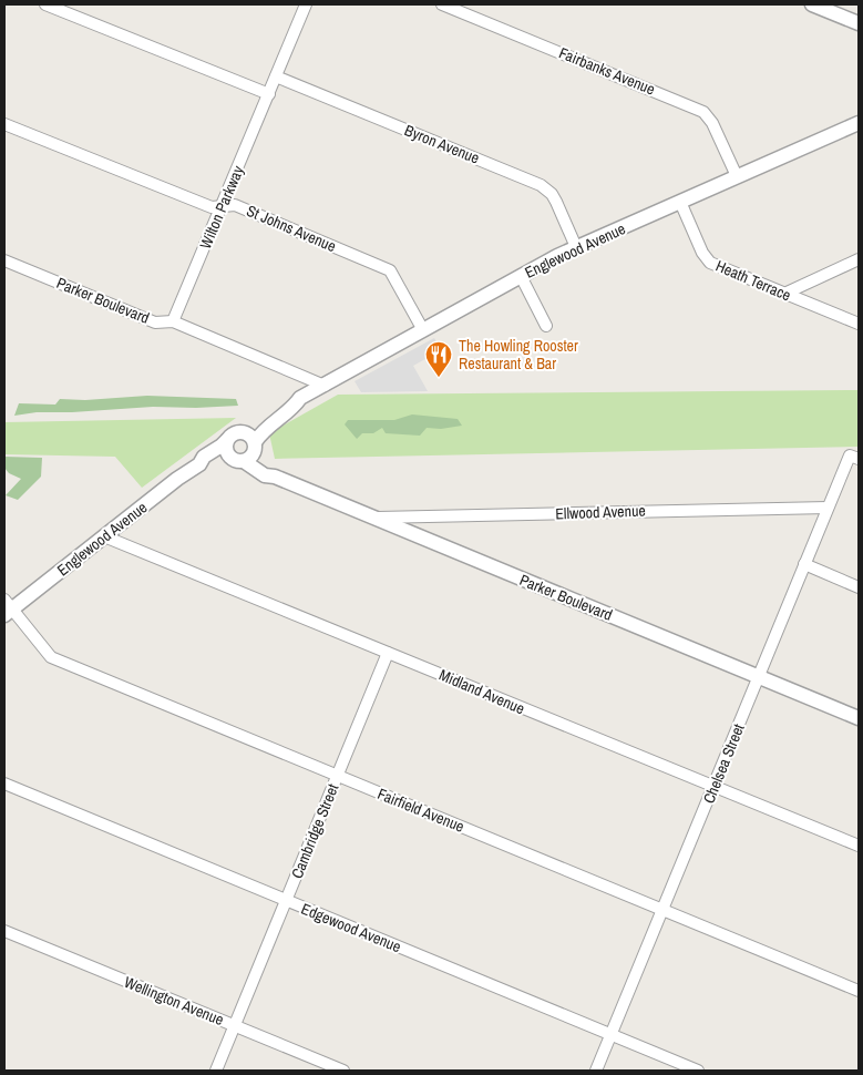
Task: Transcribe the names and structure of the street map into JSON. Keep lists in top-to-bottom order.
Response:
{
  "streets": {
    "street": [
      "Fairbanks Avenue",
      "Byron Avenue",
      "Wilton Parkway",
      "St Johns Avenue",
      "Englewood Avenue",
      "Heath Terrace",
      "Parker Boulevard",
      "Ellwood Avenue",
      "Midland Avenue",
      "Chelsea Street",
      "Fairfield Avenue",
      "Cambridge Street",
      "Edgewood Avenue",
      "Wellington Avenue"
    ]
  },
  "crossings": [
    ["Fairbanks Avenue", "Englewood Avenue"],
    ["Byron Avenue", "Wilton Parkway"],
    ["Byron Avenue", "Englewood Avenue"],
    ["Wilton Parkway", "St Johns Avenue"],
    ["Wilton Parkway", "Parker Boulevard"],
    ["St Johns Avenue", "Englewood Avenue"],
    ["Englewood Avenue", "Heath Terrace"],
    ["Englewood Avenue", "Parker Boulevard"],
    ["Englewood Avenue", "Midland Avenue"],
    ["Englewood Avenue", "Fairfield Avenue"],
    ["Parker Boulevard", "Ellwood Avenue"],
    ["Parker Boulevard", "Chelsea Street"],
    ["Ellwood Avenue", "Chelsea Street"],
    ["Midland Avenue", "Chelsea Street"],
    ["Midland Avenue", "Cambridge Street"],
    ["Chelsea Street", "Fairfield Avenue"],
    ["Chelsea Street", "Edgewood Avenue"],
    ["Fairfield Avenue", "Cambridge Street"],
    ["Cambridge Street", "Edgewood Avenue"],
    ["Cambridge Street", "Wellington Avenue"]
  ],
  "places": {
    "restaurant": ["The Howling Rooster Restaurant & Bar"]
  }
}
